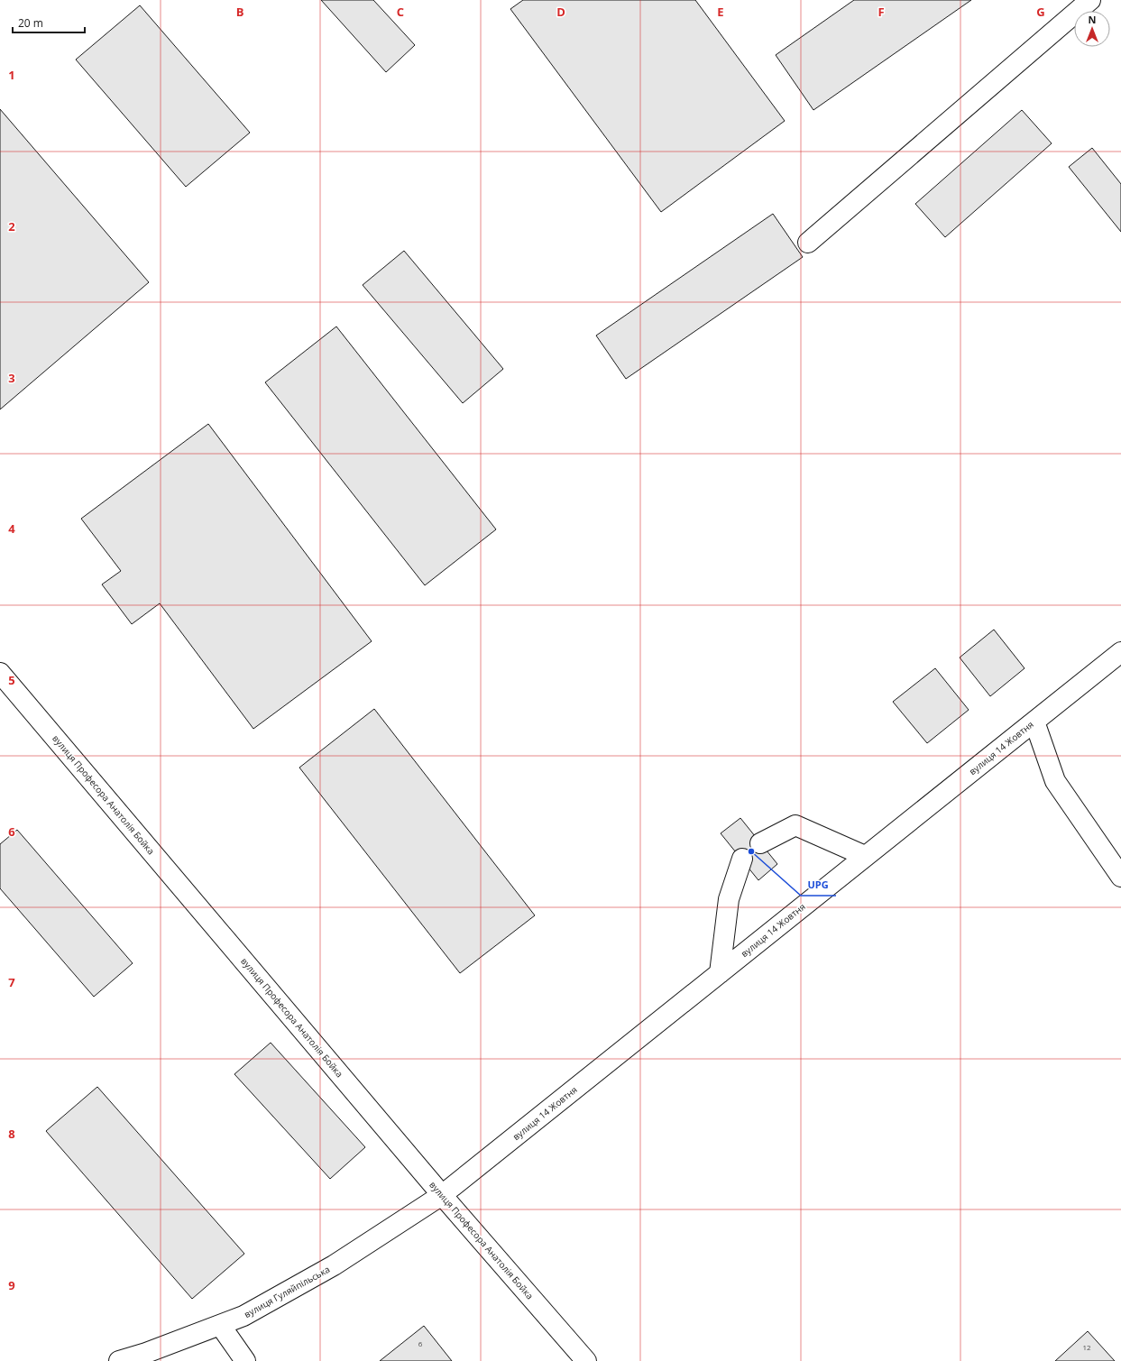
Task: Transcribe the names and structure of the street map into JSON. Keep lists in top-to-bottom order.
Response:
{
  "streets": {
    "street": ["вулиця 14 Жовтня", "вулиця Професора Анатолія Бойка", "вулиця Гуляйпільська"]
  },
  "crossings": [
    ["вулиця 14 Жовтня", "вулиця Професора Анатолія Бойка"],
    ["вулиця 14 Жовтня", "вулиця Гуляйпільська"],
    ["вулиця Професора Анатолія Бойка", "вулиця Гуляйпільська"]
  ],
  "places": ["UPG"],
  "house_numbers": ["6", "12"],
  "scale_bar": "20 m",
  "north": "top",
  "grid": {
    "columns": [
      "B",
      "C",
      "D",
      "E",
      "F",
      "G"
    ],
    "rows": [
      "1",
      "2",
      "3",
      "4",
      "5",
      "6",
      "7",
      "8",
      "9"
    ]
  }
}
